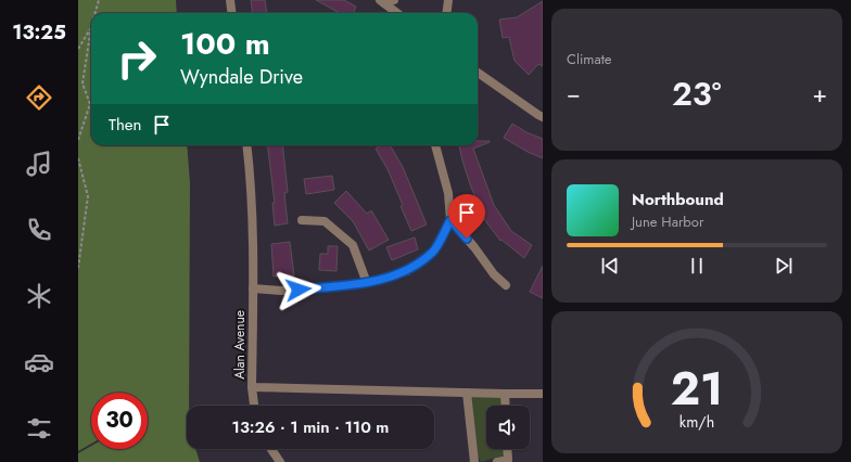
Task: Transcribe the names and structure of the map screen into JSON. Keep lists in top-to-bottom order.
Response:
{
  "streets": {
    "street": ["Alan Avenue"]
  },
  "page": {
    "tabs": "13:25",
    "tile": "Climate",
    "turn": ["100 m", "Wyndale Drive"],
    "heat": ["−", "23°", "+"],
    "then": "Then",
    "song": ["Northbound", "June Harbor"],
    "limit": "30",
    "trip": "13:26 · 1 min · 110 m",
    "gauge": ["21", "km/h"]
  }
}
